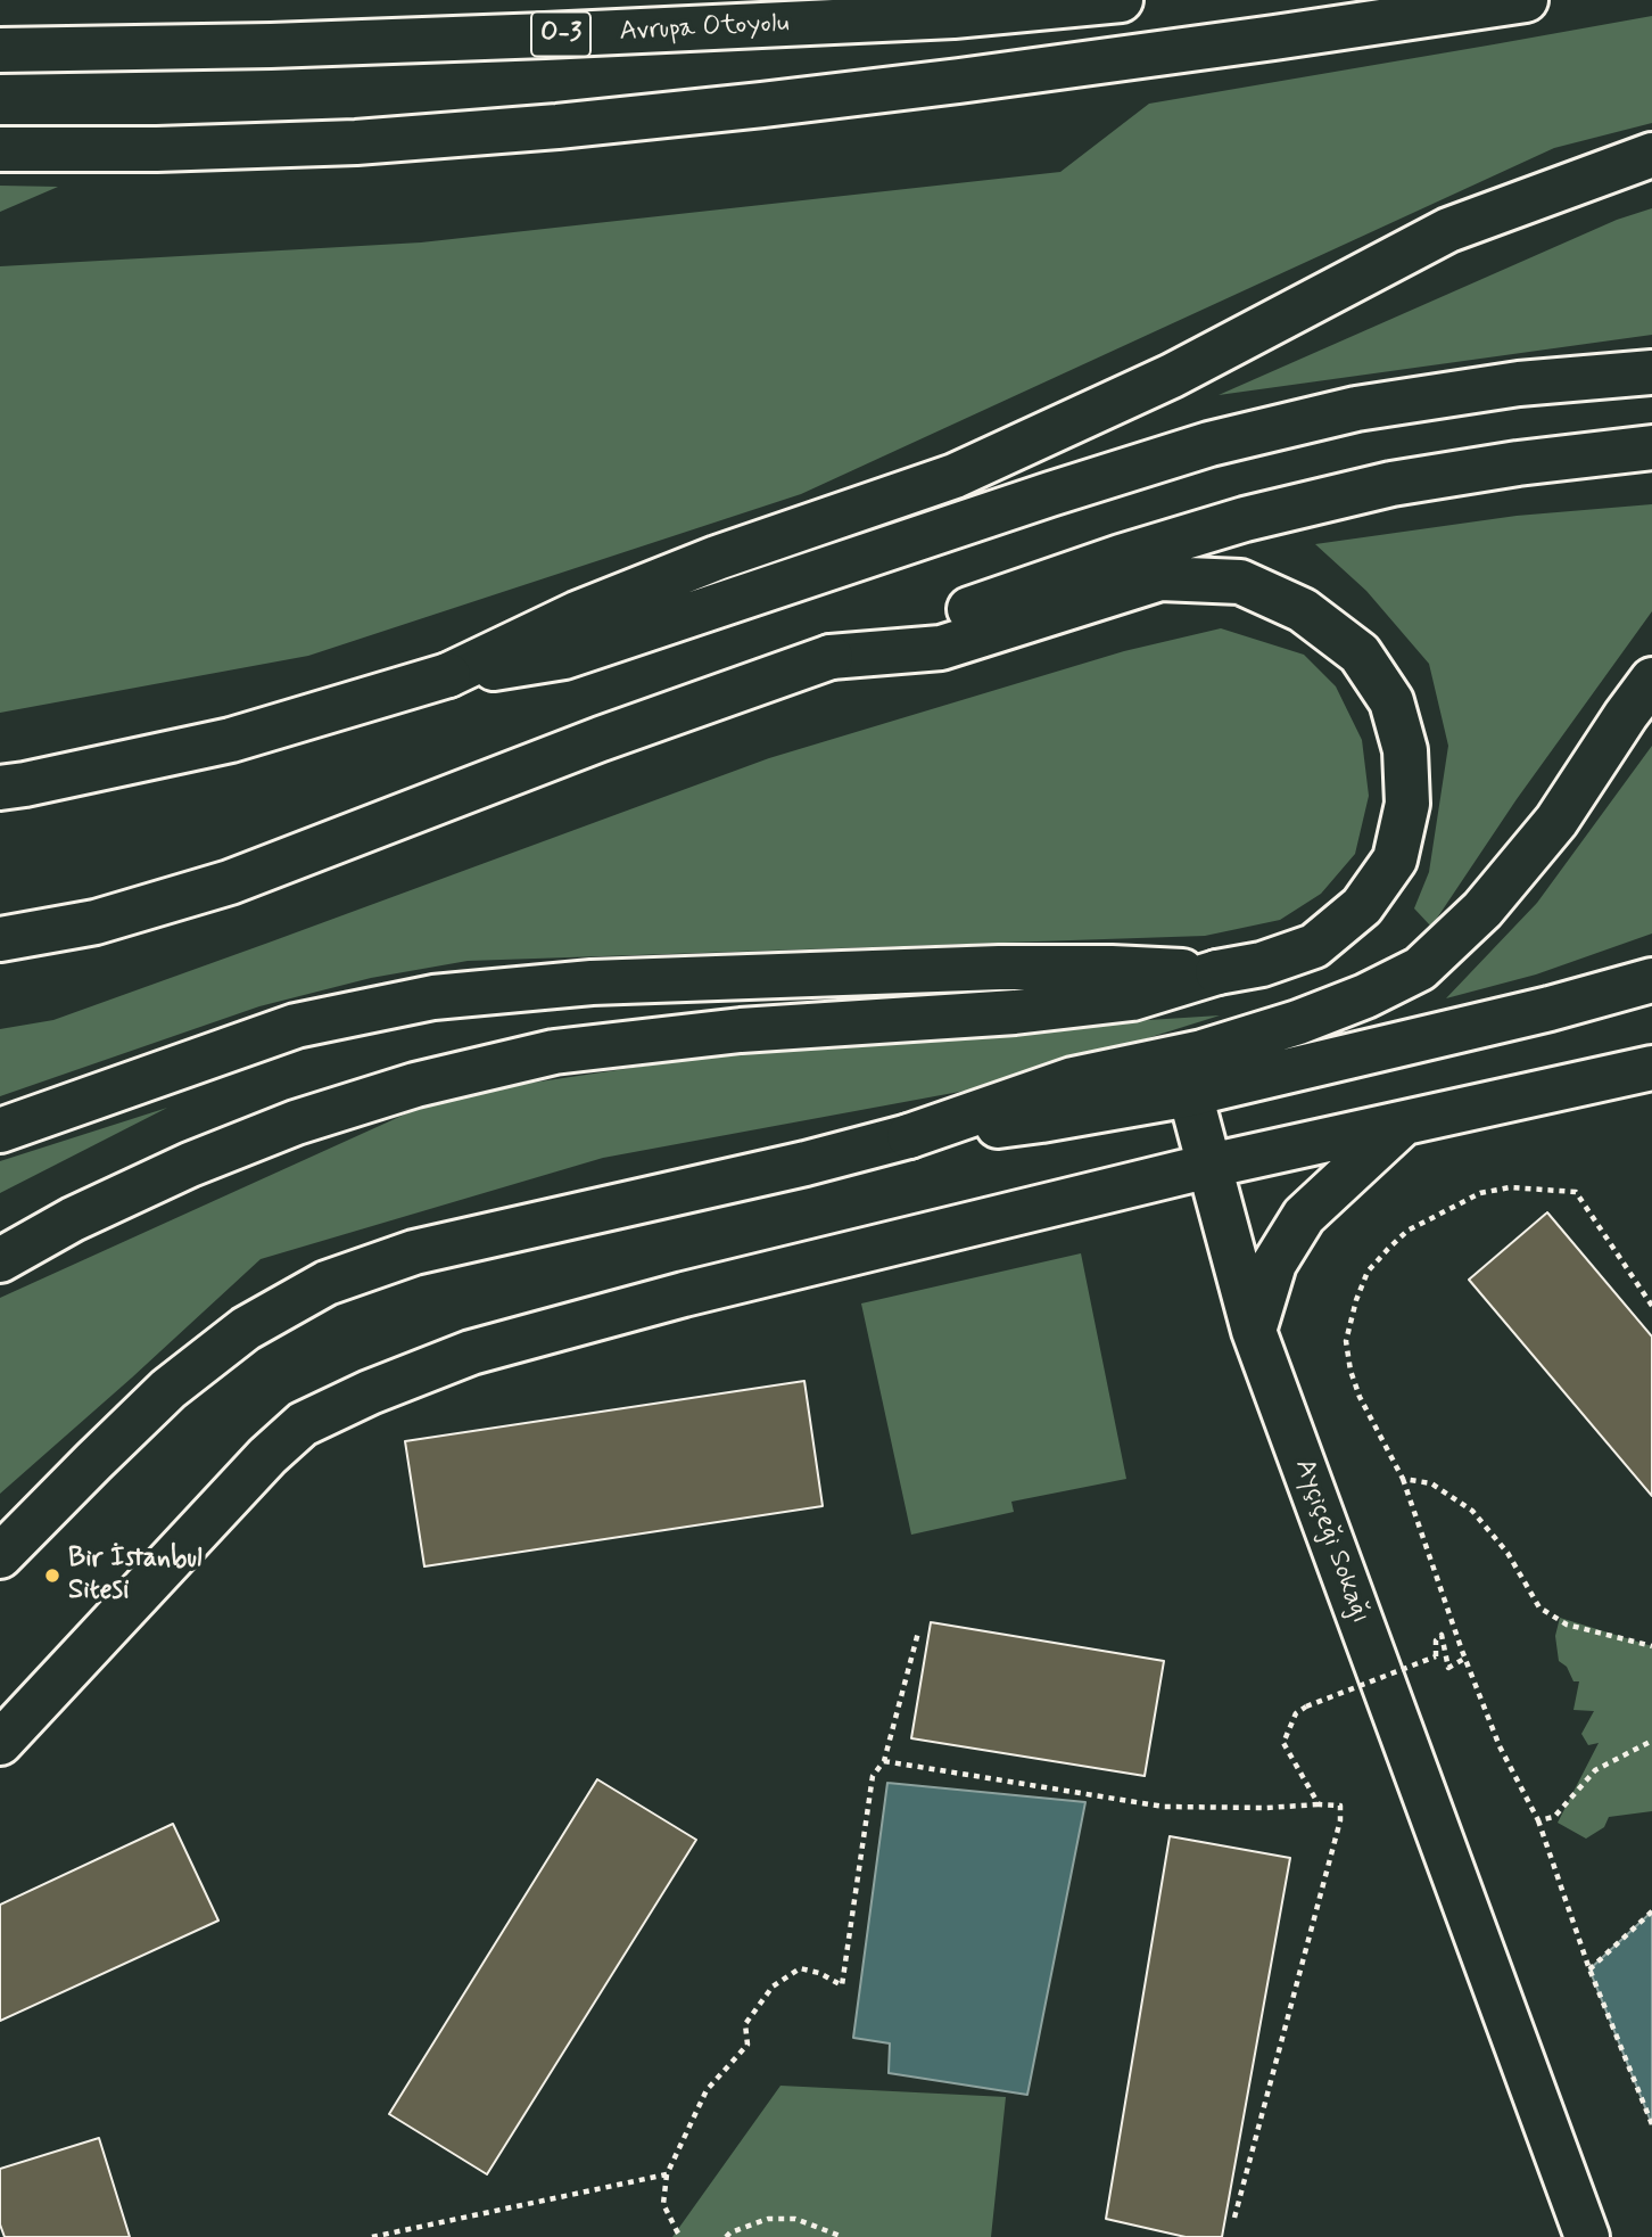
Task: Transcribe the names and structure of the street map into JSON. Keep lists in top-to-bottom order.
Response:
{
  "streets": {
    "main road": ["Avrupa Otoyolu", "O-3", "Ayçiçeği Sokağı"]
  },
  "places": ["Bir İstanbul Sitesi"]
}
